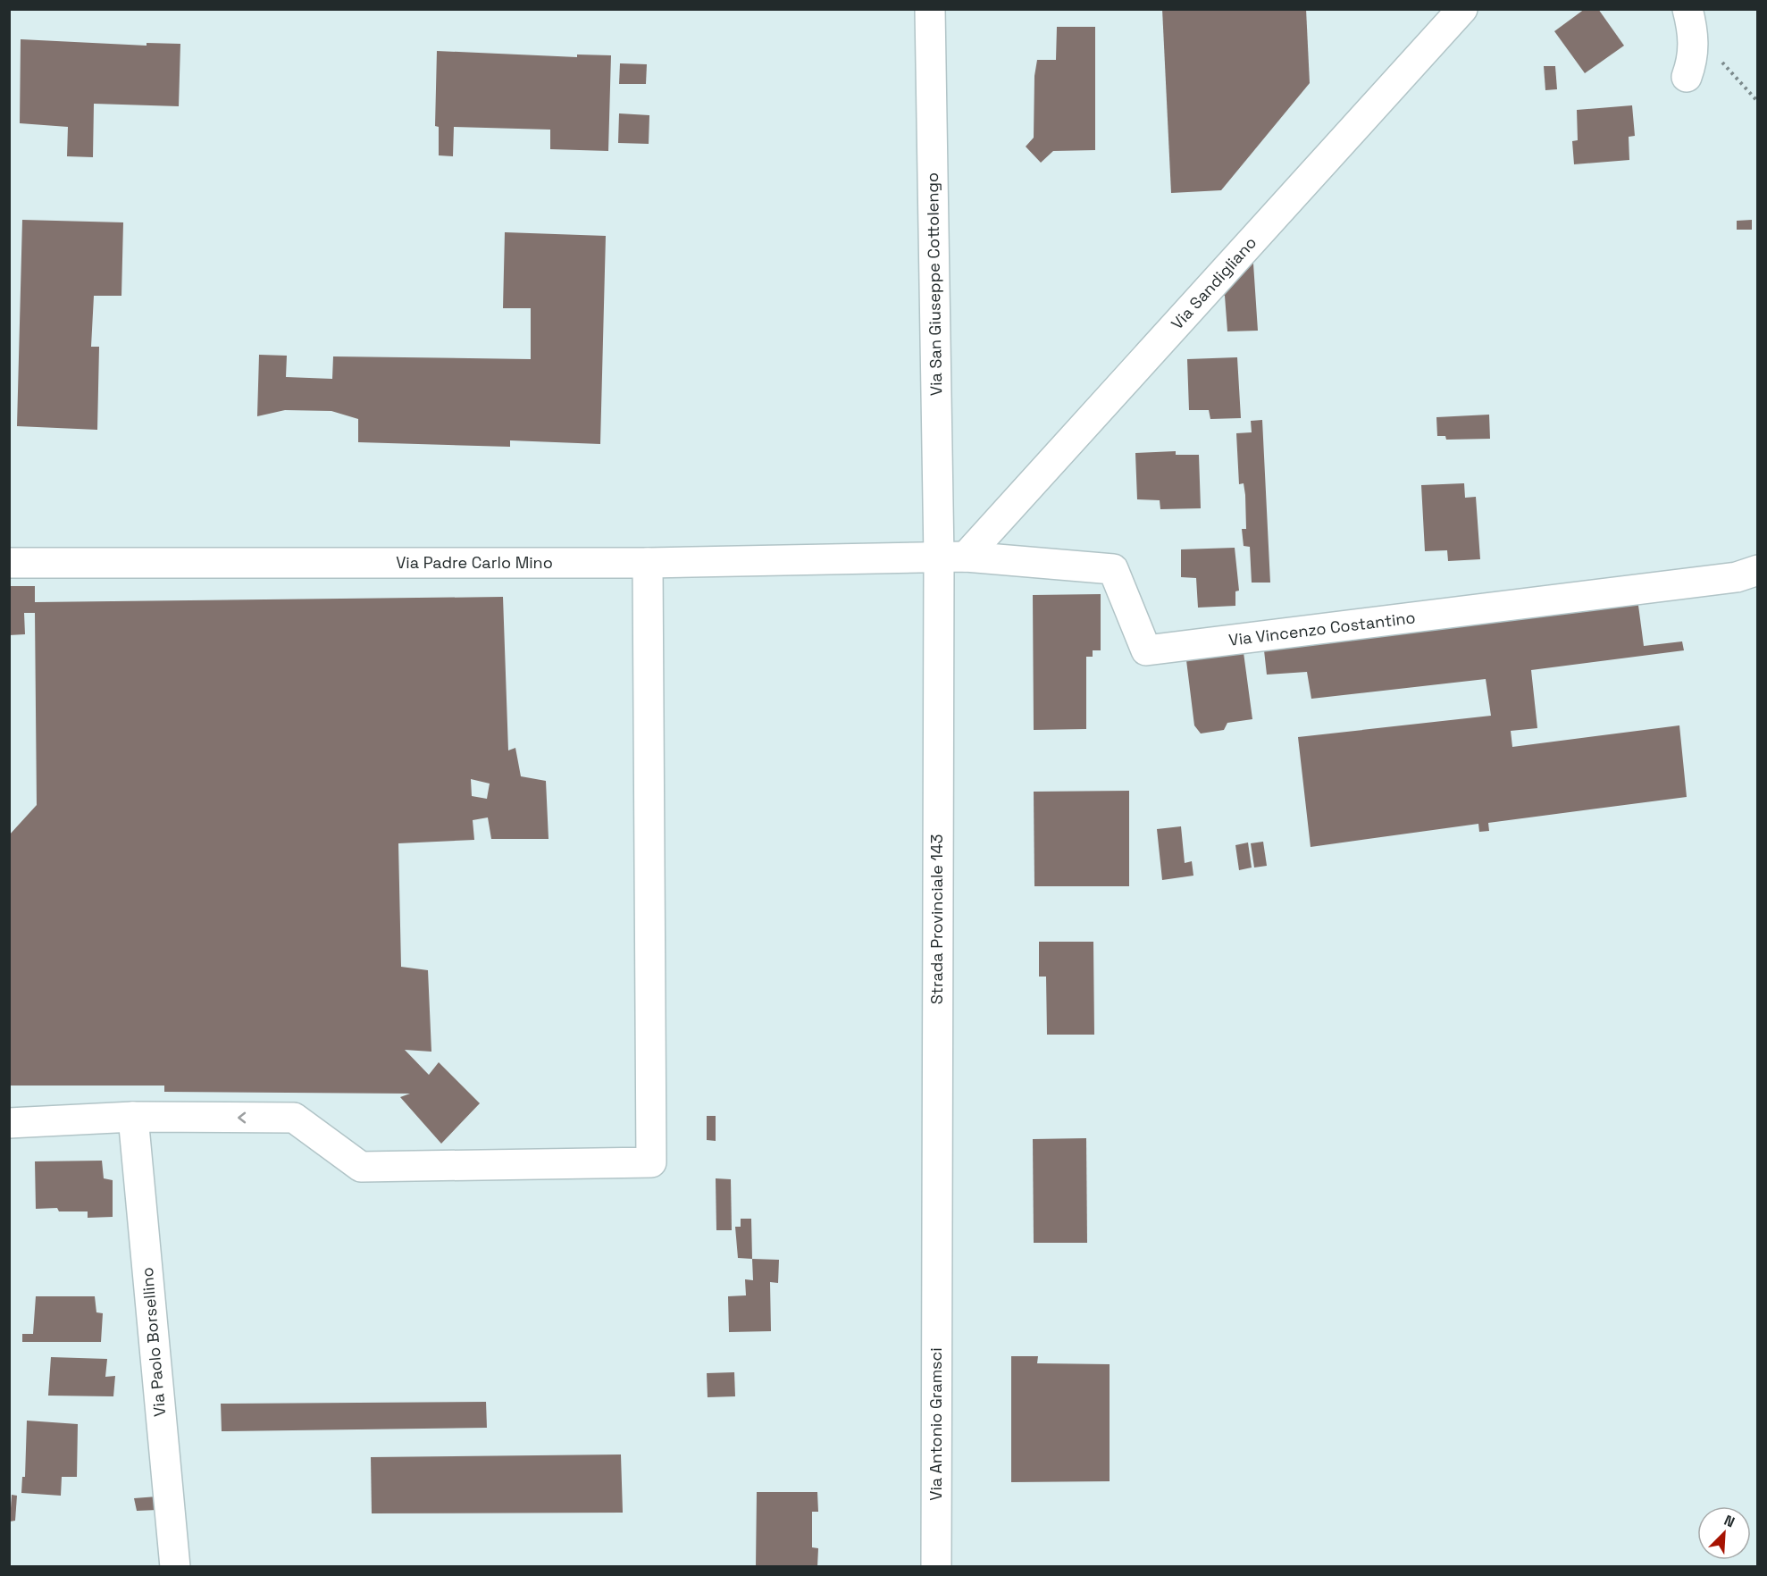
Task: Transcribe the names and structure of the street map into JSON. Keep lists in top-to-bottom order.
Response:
{
  "streets": {
    "street": [
      "Via Sandigliano",
      "Via San Giuseppe Cottolengo",
      "Via Padre Carlo Mino",
      "Via Vincenzo Costantino",
      "Strada Provinciale 143",
      "Via Paolo Borsellino",
      "Via Antonio Gramsci"
    ]
  },
  "crossings": [
    ["Via Sandigliano", "Via San Giuseppe Cottolengo"],
    ["Via Sandigliano", "Via Padre Carlo Mino"],
    ["Via Sandigliano", "Via Vincenzo Costantino"],
    ["Via Sandigliano", "Strada Provinciale 143"],
    ["Via San Giuseppe Cottolengo", "Via Padre Carlo Mino"],
    ["Via San Giuseppe Cottolengo", "Via Vincenzo Costantino"],
    ["Via San Giuseppe Cottolengo", "Strada Provinciale 143"],
    ["Via Padre Carlo Mino", "Via Vincenzo Costantino"],
    ["Via Padre Carlo Mino", "Strada Provinciale 143"],
    ["Via Vincenzo Costantino", "Strada Provinciale 143"],
    ["Strada Provinciale 143", "Via Antonio Gramsci"]
  ],
  "north": "top right"
}
